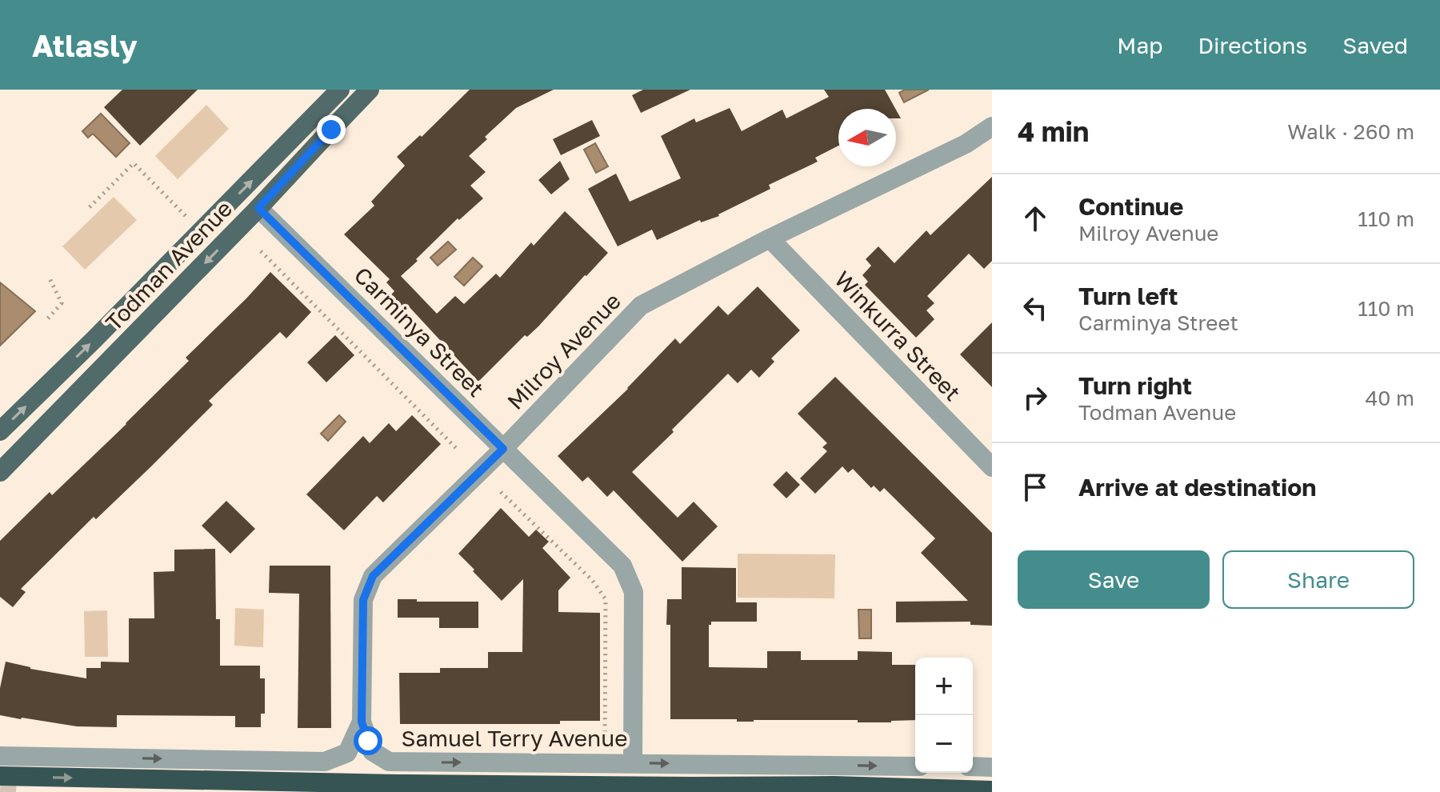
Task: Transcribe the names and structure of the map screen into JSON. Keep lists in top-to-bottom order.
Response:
{
  "streets": {
    "main road": ["Todman Avenue"],
    "street": [
      "Carminya Street",
      "Winkurra Street",
      "Milroy Avenue",
      "Samuel Terry Avenue"
    ]
  },
  "crossings": [
    ["Todman Avenue", "Carminya Street"],
    ["Carminya Street", "Milroy Avenue"],
    ["Carminya Street", "Samuel Terry Avenue"],
    ["Winkurra Street", "Milroy Avenue"],
    ["Milroy Avenue", "Samuel Terry Avenue"]
  ],
  "one_way": ["Samuel Terry Avenue"],
  "north": "left",
  "page": {
    "header": "Atlasly",
    "nav": ["Map", "Directions", "Saved"],
    "heading": ["4 min", "Walk · 260 m"],
    "list": [
      ["Continue", "Milroy Avenue", "110 m"],
      ["Turn left", "Carminya Street", "110 m"],
      ["Turn right", "Todman Avenue", "40 m"],
      "Arrive at destination"
    ],
    "buttons": ["Save", "Share"],
    "map_buttons": ["+", "−"]
  }
}
